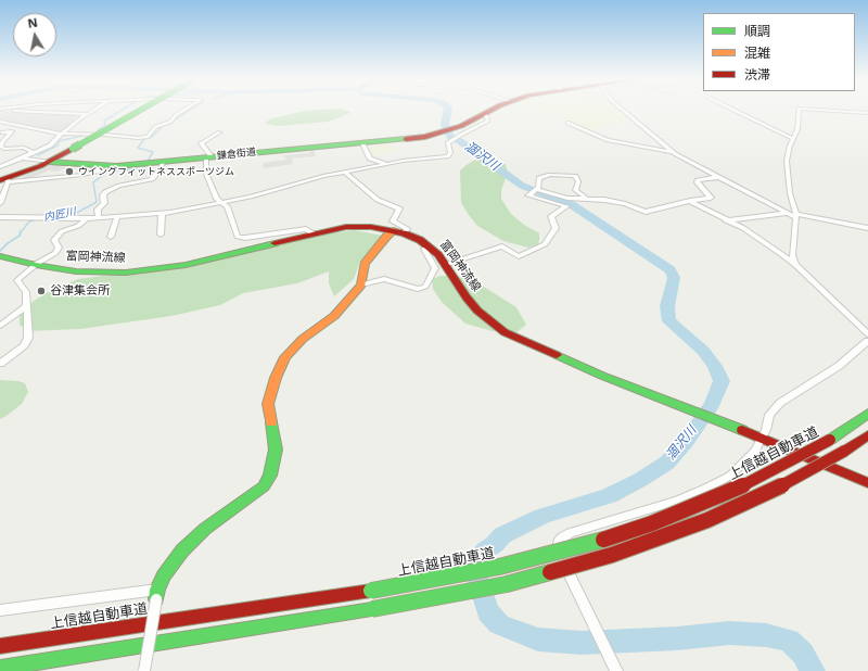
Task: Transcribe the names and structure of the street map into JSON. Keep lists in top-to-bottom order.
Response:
{
  "streets": {
    "main road": ["鎌倉街道", "富岡神流線", "上信越自動車道"]
  },
  "water": ["涸沢川", "内匠川"],
  "places": ["ウイングフィットネススポーツジム", "谷津集会所"],
  "legend": ["順調", "混雑", "渋滞"],
  "north": "top"
}
